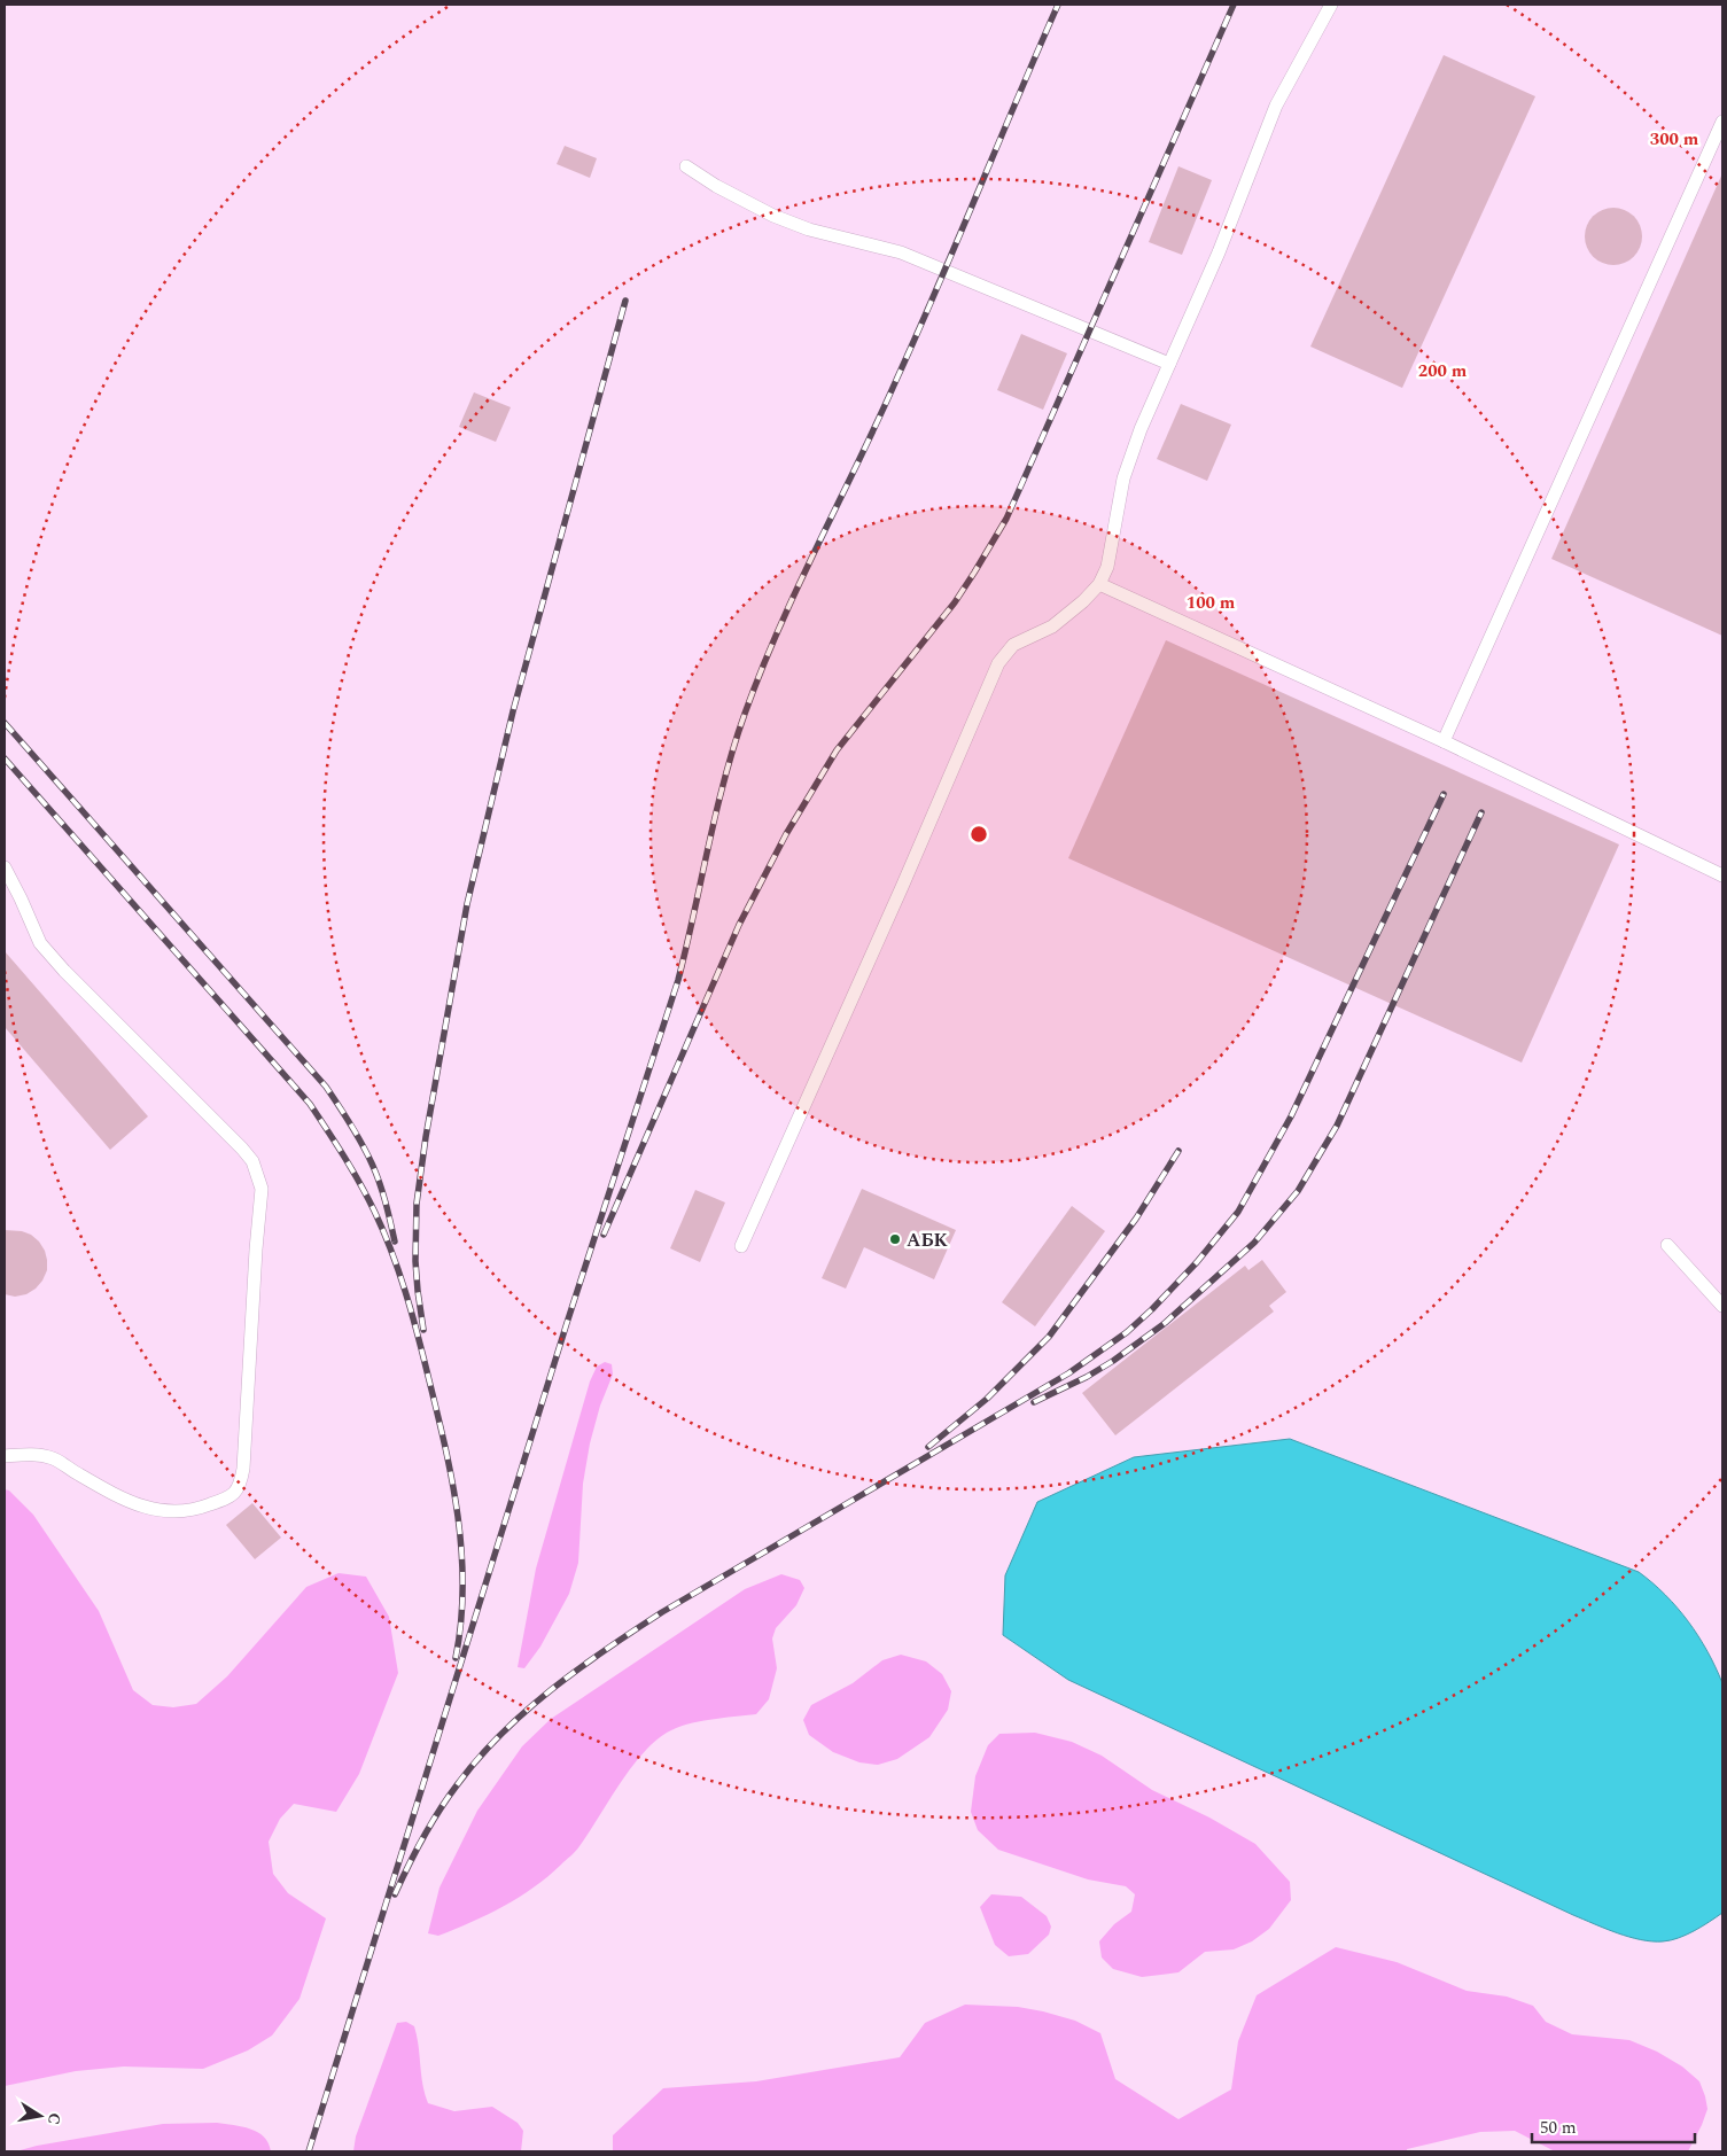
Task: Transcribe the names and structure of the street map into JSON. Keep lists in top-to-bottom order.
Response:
{
  "places": ["АБК"],
  "scale_bar": "50 m",
  "north": "right",
  "rings": ["300 m", "200 m", "100 m"]
}
